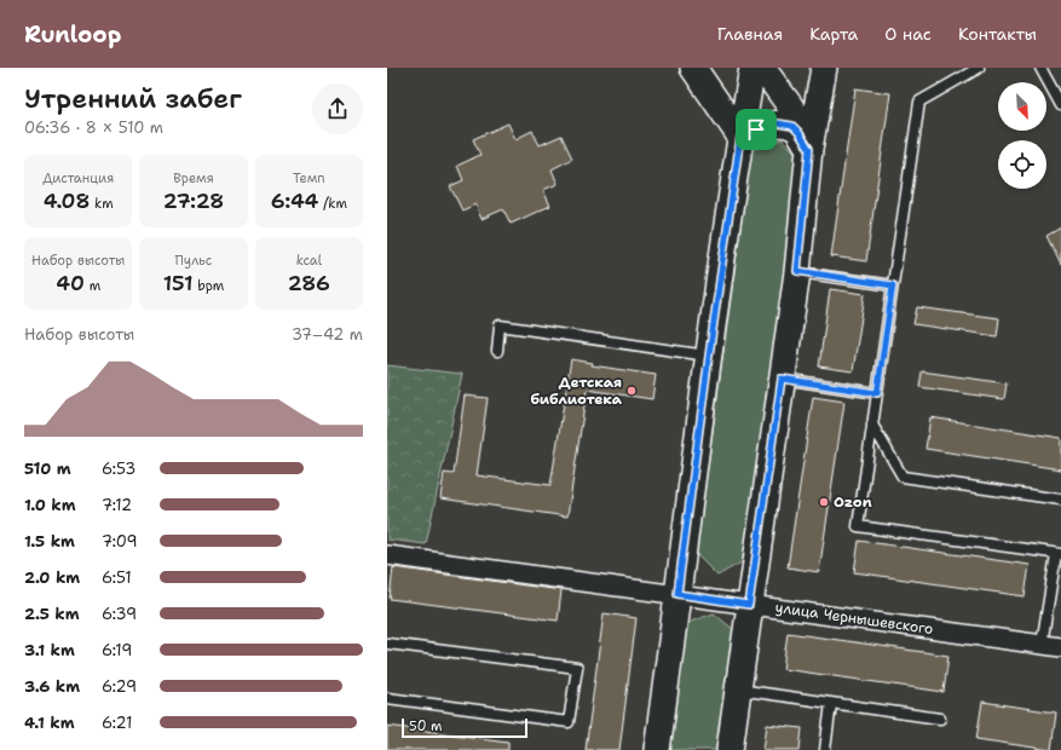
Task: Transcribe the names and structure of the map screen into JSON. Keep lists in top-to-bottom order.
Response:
{
  "streets": {
    "street": ["улица Чернышевского"]
  },
  "places": ["Детская библиотека", "Ozon"],
  "scale_bar": "50 m",
  "north": "bottom right",
  "page": {
    "header": "Runloop",
    "nav": [
      "Главная",
      "Карта",
      "О нас",
      "Контакты"
    ],
    "heading": ["Утренний забег", "06:36 · 8 × 510 m"],
    "stats": [
      ["Дистанция", "4.08 km"],
      ["Время", "27:28"],
      ["Темп", "6:44 /km"],
      ["Набор высоты", "40 m"],
      ["Пульс", "151 bpm"],
      ["kcal", "286"]
    ],
    "chart": ["Набор высоты", "37–42 m"],
    "list": [
      {
        "name": "510 m",
        "note": "6:53"
      },
      {
        "name": "1.0 km",
        "note": "7:12"
      },
      {
        "name": "1.5 km",
        "note": "7:09"
      },
      {
        "name": "2.0 km",
        "note": "6:51"
      },
      {
        "name": "2.5 km",
        "note": "6:39"
      },
      {
        "name": "3.1 km",
        "note": "6:19"
      },
      {
        "name": "3.6 km",
        "note": "6:29"
      },
      {
        "name": "4.1 km",
        "note": "6:21"
      }
    ],
    "scale": "50 m"
  }
}
